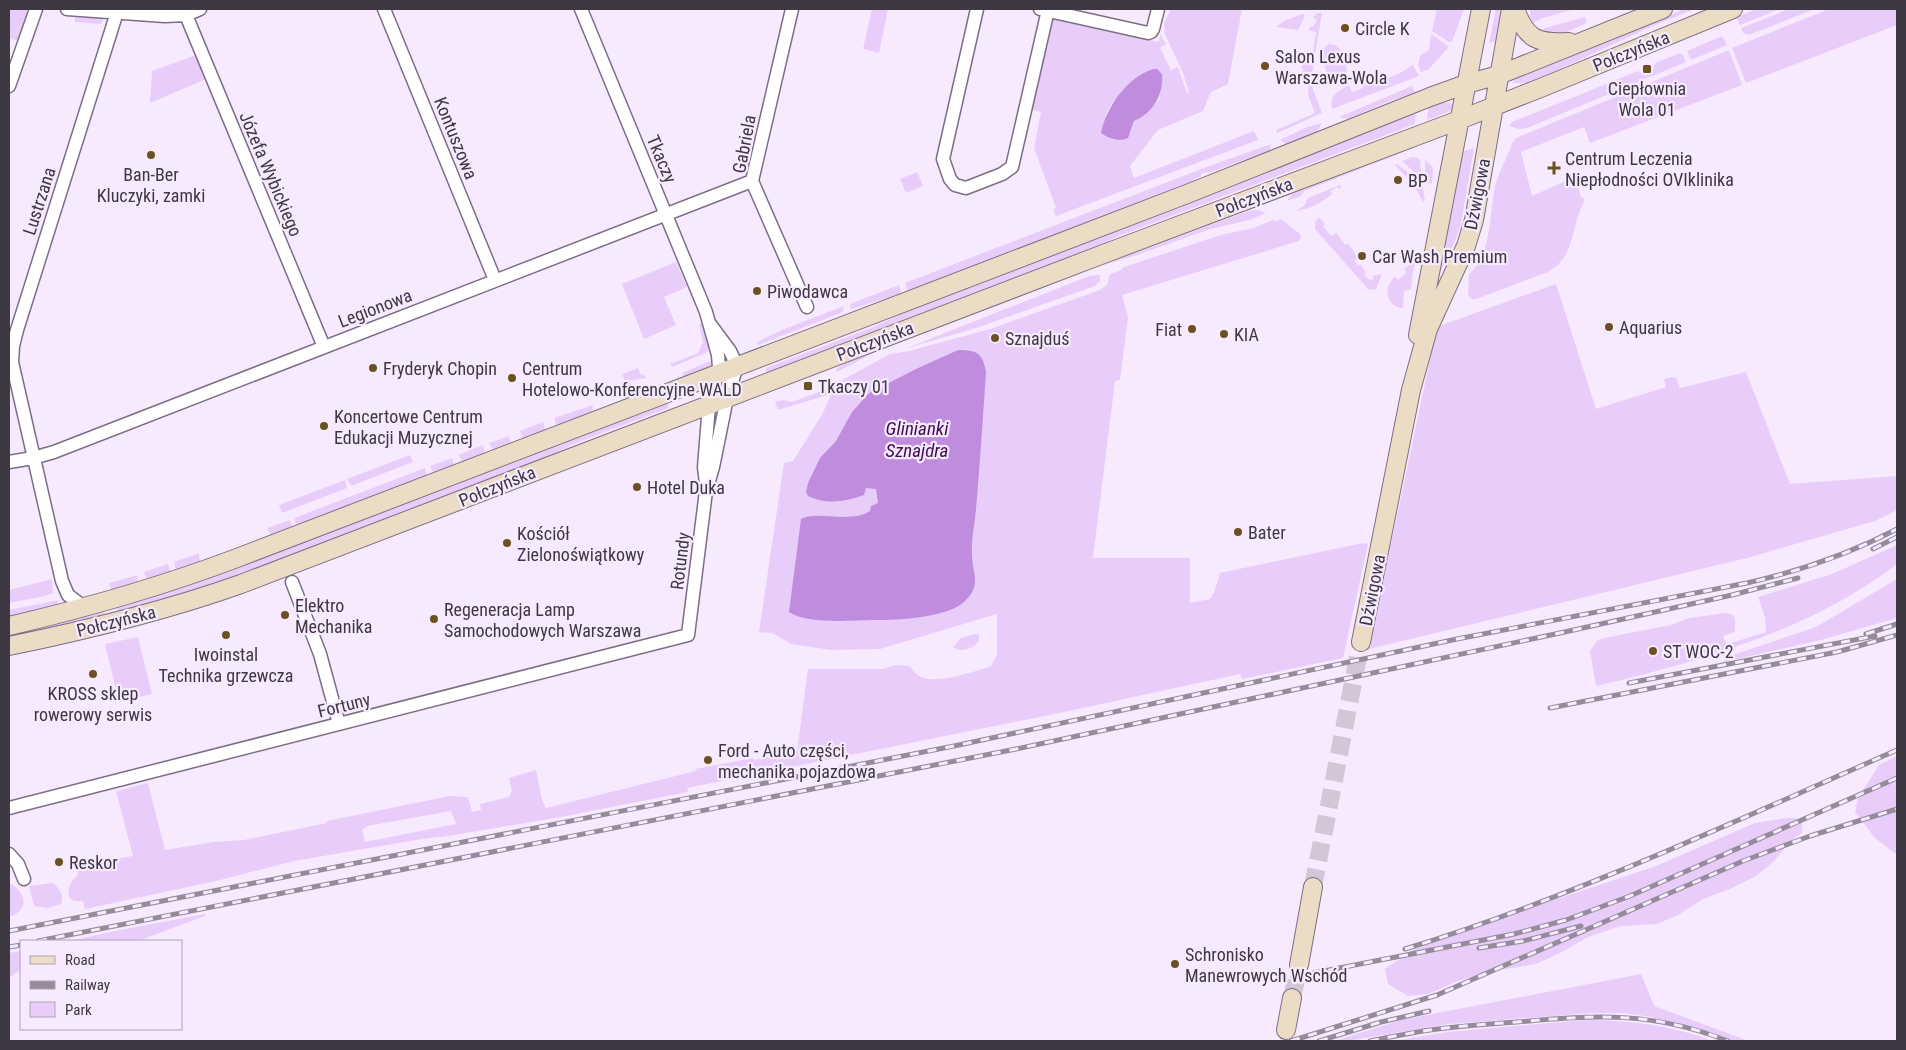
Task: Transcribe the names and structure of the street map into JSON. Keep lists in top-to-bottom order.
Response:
{
  "streets": {
    "main road": ["Połczyńska", "Dźwigowa"],
    "street": [
      "Kontuszowa",
      "Gabriela",
      "Tkaczy",
      "Józefa Wybickiego",
      "Lustrzana",
      "Legionowa",
      "Rotundy",
      "Fortuny"
    ]
  },
  "crossings": [
    ["Połczyńska", "Tkaczy"],
    ["Połczyńska", "Dźwigowa"],
    ["Połczyńska", "Lustrzana"],
    ["Połczyńska", "Rotundy"],
    ["Kontuszowa", "Legionowa"],
    ["Gabriela", "Legionowa"],
    ["Tkaczy", "Legionowa"],
    ["Tkaczy", "Rotundy"],
    ["Józefa Wybickiego", "Legionowa"],
    ["Lustrzana", "Legionowa"],
    ["Rotundy", "Fortuny"]
  ],
  "water": ["Glinianki Sznajdra"],
  "places": {
    "other": [
      "Circle K",
      "Salon Lexus Warszawa-Wola",
      "Ban-Ber Kluczyki, zamki",
      "BP",
      "Car Wash Premium",
      "Piwodawca",
      "Aquarius",
      "Fiat",
      "KIA",
      "Sznajduś",
      "Fryderyk Chopin",
      "Centrum Hotelowo-Konferencyjne WALD",
      "Koncertowe Centrum Edukacji Muzycznej",
      "Hotel Duka",
      "Bater",
      "Kościół Zielonoświątkowy",
      "Elektro Mechanika",
      "Regeneracja Lamp Samochodowych Warszawa",
      "Iwoinstal Technika grzewcza",
      "ST WOC-2",
      "KROSS sklep rowerowy serwis",
      "Ford - Auto części, mechanika pojazdowa",
      "Reskor",
      "Schronisko Manewrowych Wschód"
    ],
    "transit": ["Ciepłownia Wola 01", "Tkaczy 01"],
    "health": ["Centrum Leczenia Niepłodności OVIklinika"]
  },
  "legend": ["Road", "Railway", "Park"]
}
